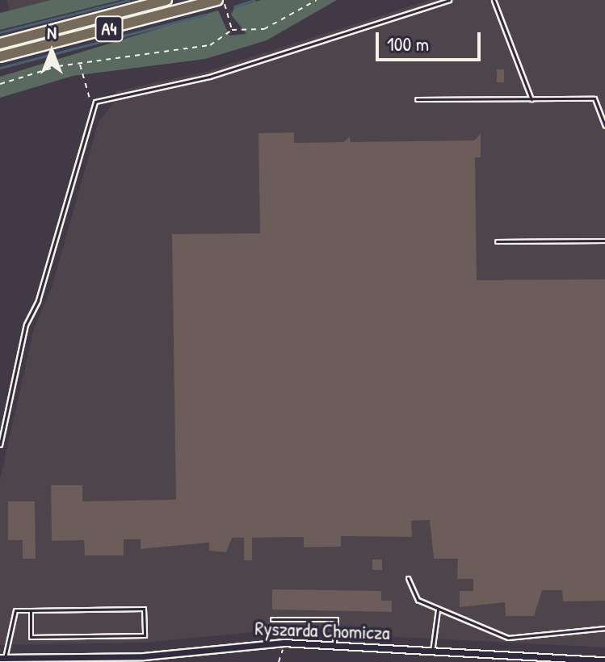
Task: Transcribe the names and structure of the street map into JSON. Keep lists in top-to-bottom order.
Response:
{
  "streets": {
    "highway": ["A4"],
    "street": ["Ryszarda Chomicza"]
  },
  "scale_bar": "100 m",
  "north": "top"
}
